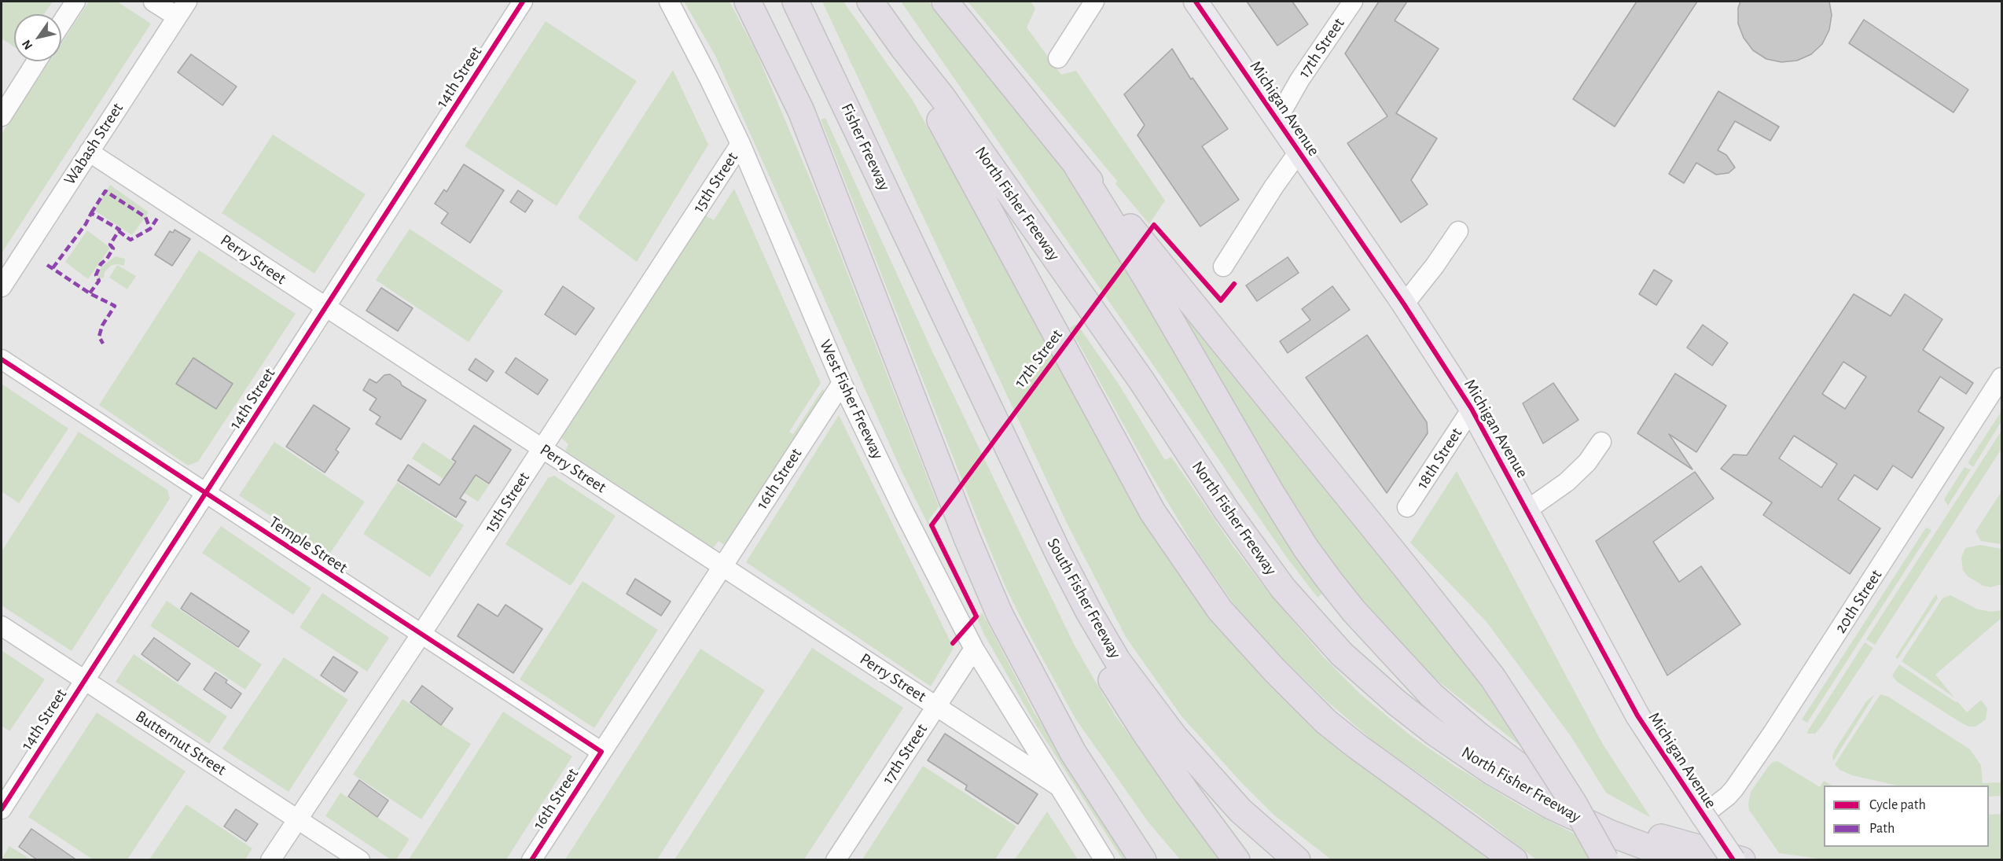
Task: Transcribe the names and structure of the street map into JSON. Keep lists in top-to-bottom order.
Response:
{
  "streets": {
    "highway": ["Fisher Freeway", "North Fisher Freeway", "South Fisher Freeway"],
    "main road": ["Michigan Avenue"],
    "street": [
      "17th Street",
      "14th Street",
      "Wabash Street",
      "15th Street",
      "Perry Street",
      "West Fisher Freeway",
      "18th Street",
      "16th Street",
      "Temple Street",
      "20th Street",
      "Butternut Street"
    ]
  },
  "crossings": [
    ["17th Street", "Michigan Avenue"],
    ["17th Street", "Perry Street"],
    ["17th Street", "West Fisher Freeway"],
    ["14th Street", "Perry Street"],
    ["14th Street", "Temple Street"],
    ["14th Street", "Butternut Street"],
    ["Michigan Avenue", "18th Street"],
    ["Michigan Avenue", "20th Street"],
    ["Wabash Street", "Perry Street"],
    ["Fisher Freeway", "South Fisher Freeway"],
    ["15th Street", "Perry Street"],
    ["15th Street", "West Fisher Freeway"],
    ["15th Street", "Temple Street"],
    ["15th Street", "Butternut Street"],
    ["Perry Street", "West Fisher Freeway"],
    ["Perry Street", "16th Street"],
    ["West Fisher Freeway", "16th Street"],
    ["16th Street", "Temple Street"]
  ],
  "legend": ["Cycle path", "Path"],
  "north": "bottom left"
}
